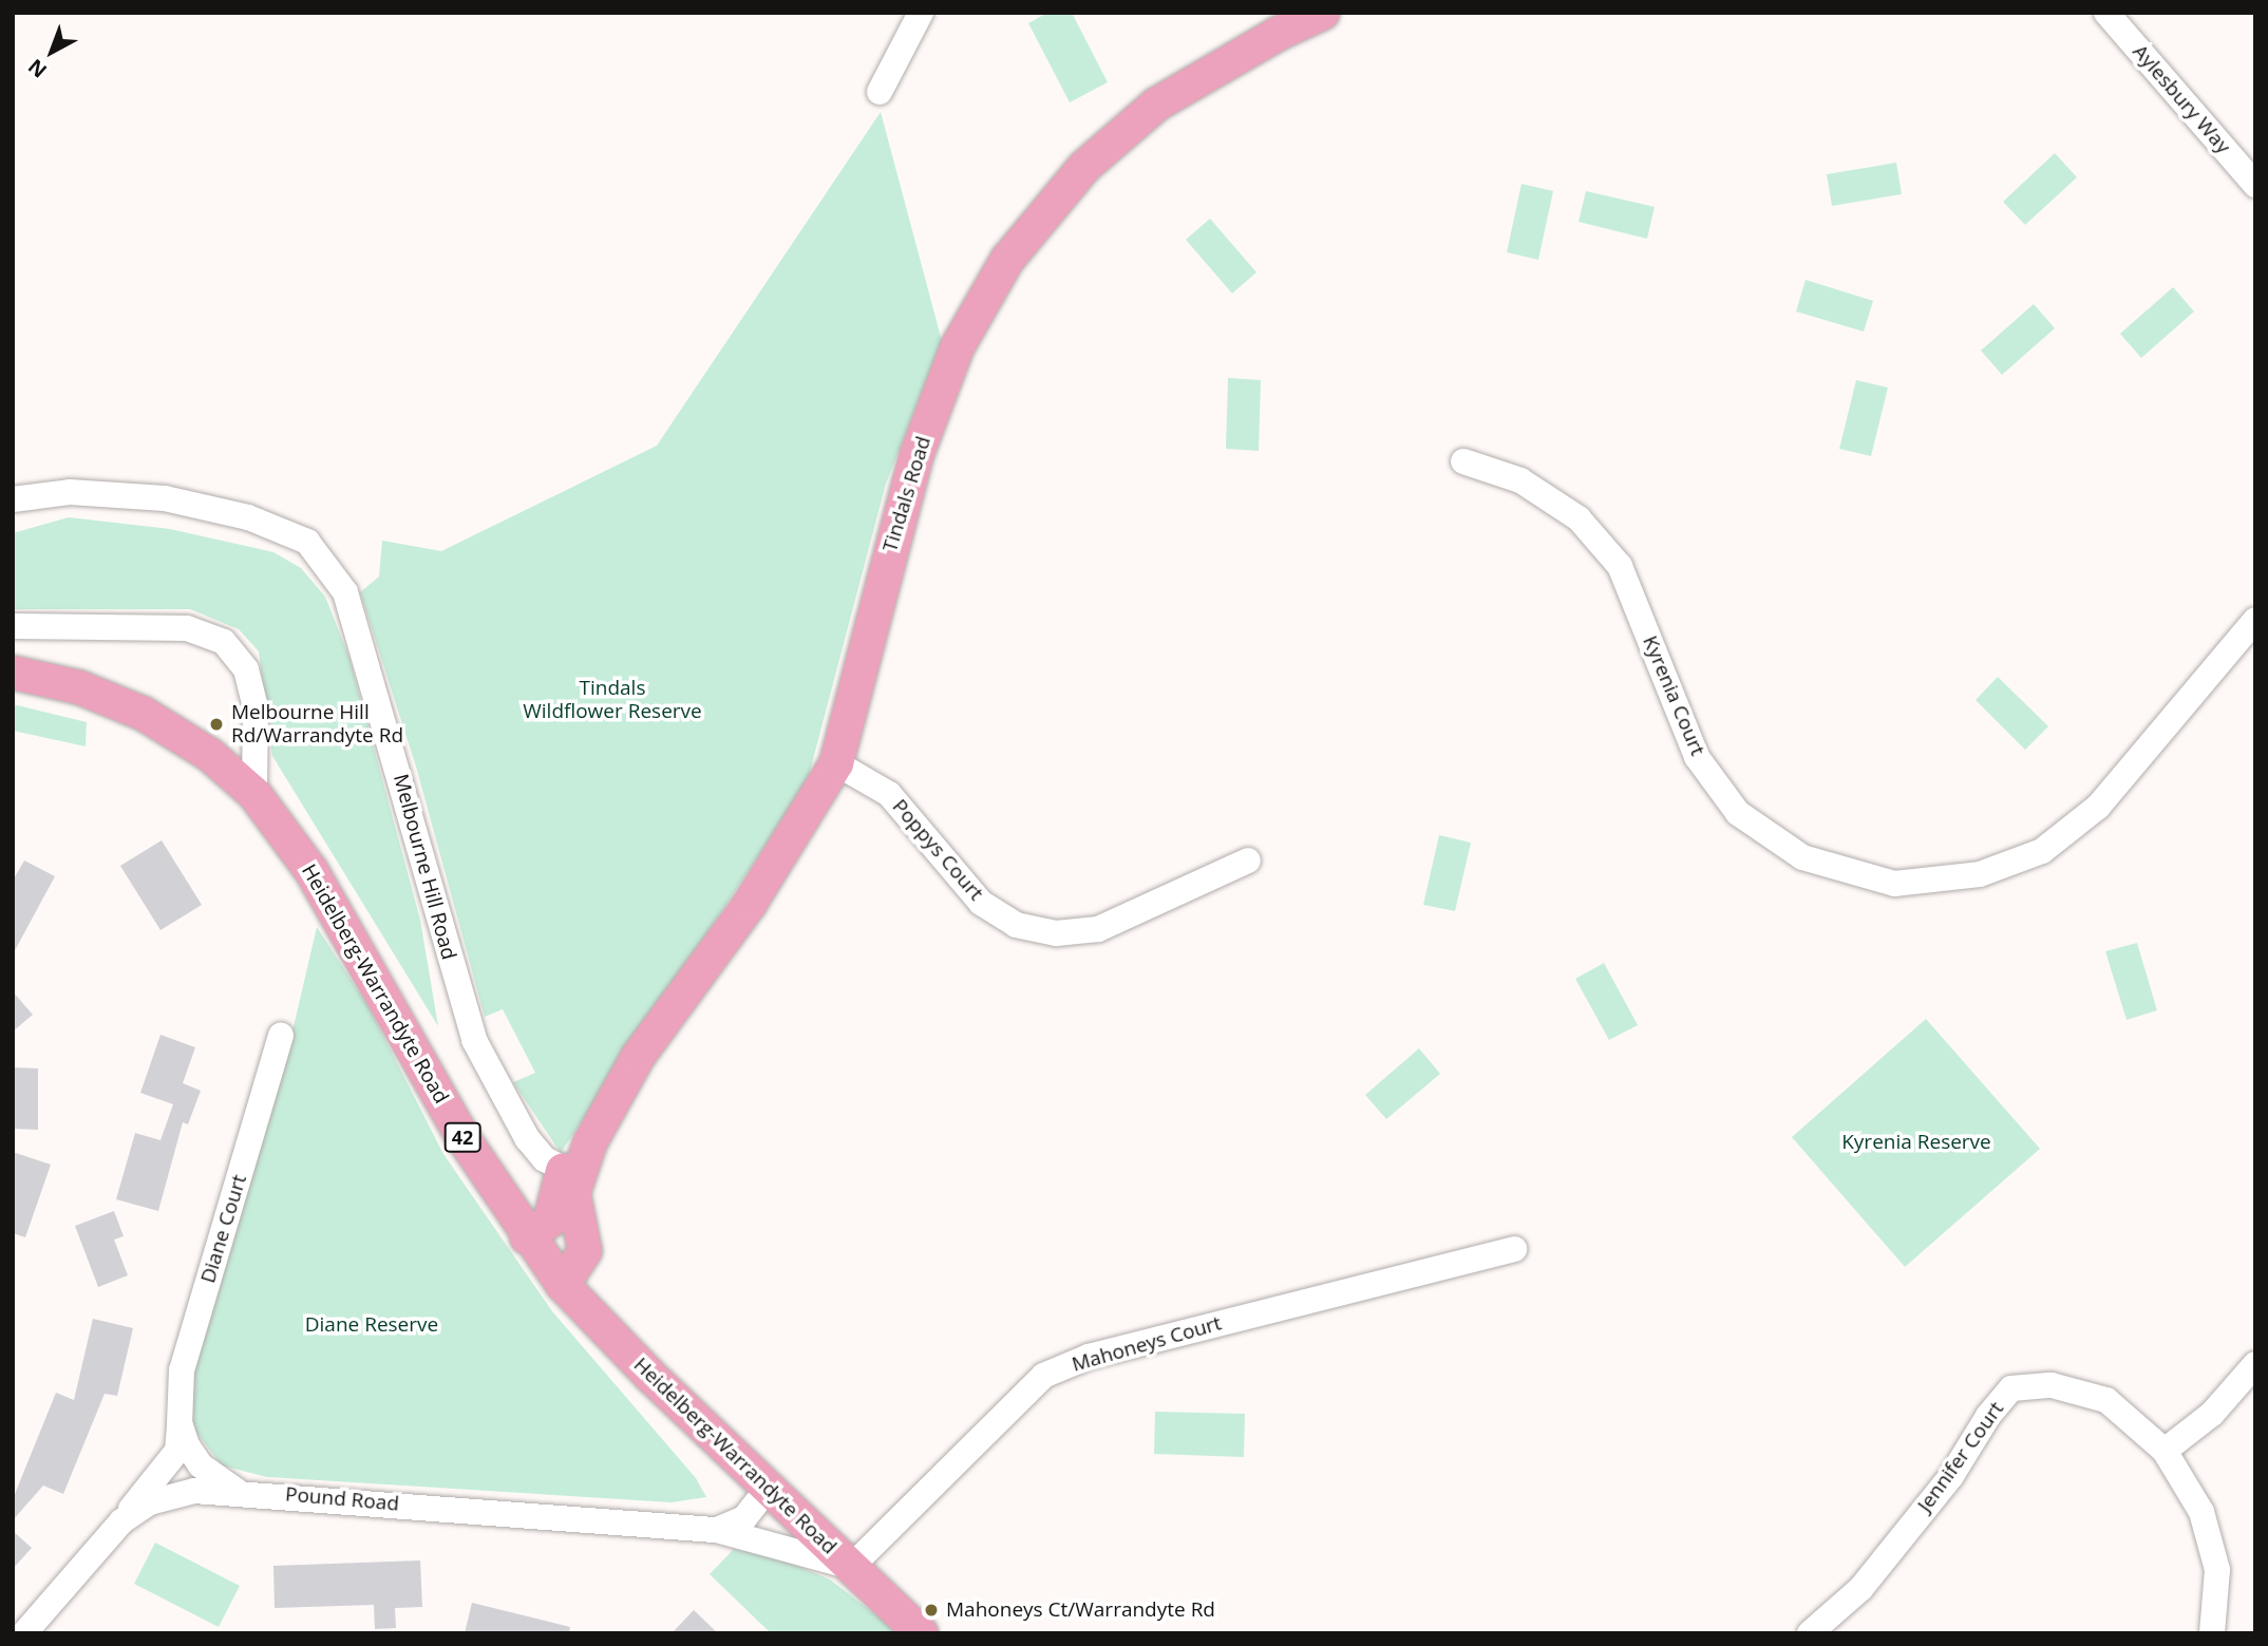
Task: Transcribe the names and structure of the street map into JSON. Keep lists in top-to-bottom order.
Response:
{
  "streets": {
    "main road": ["Tindals Road", "Heidelberg-Warrandyte Road", "42"],
    "street": [
      "Aylesbury Way",
      "Kyrenia Court",
      "Poppys Court",
      "Melbourne Hill Road",
      "Diane Court",
      "Mahoneys Court",
      "Jennifer Court",
      "Pound Road"
    ]
  },
  "crossings": [
    ["Tindals Road", "Poppys Court"],
    ["Tindals Road", "Melbourne Hill Road"],
    ["Tindals Road", "Heidelberg-Warrandyte Road"],
    ["Heidelberg-Warrandyte Road", "Mahoneys Court"],
    ["Heidelberg-Warrandyte Road", "Pound Road"],
    ["Diane Court", "Pound Road"],
    ["Mahoneys Court", "Pound Road"]
  ],
  "parks": ["Tindals Wildflower Reserve", "Kyrenia Reserve", "Diane Reserve"],
  "places": ["Melbourne Hill Rd/Warrandyte Rd", "Mahoneys Ct/Warrandyte Rd"],
  "north": "bottom left"
}
